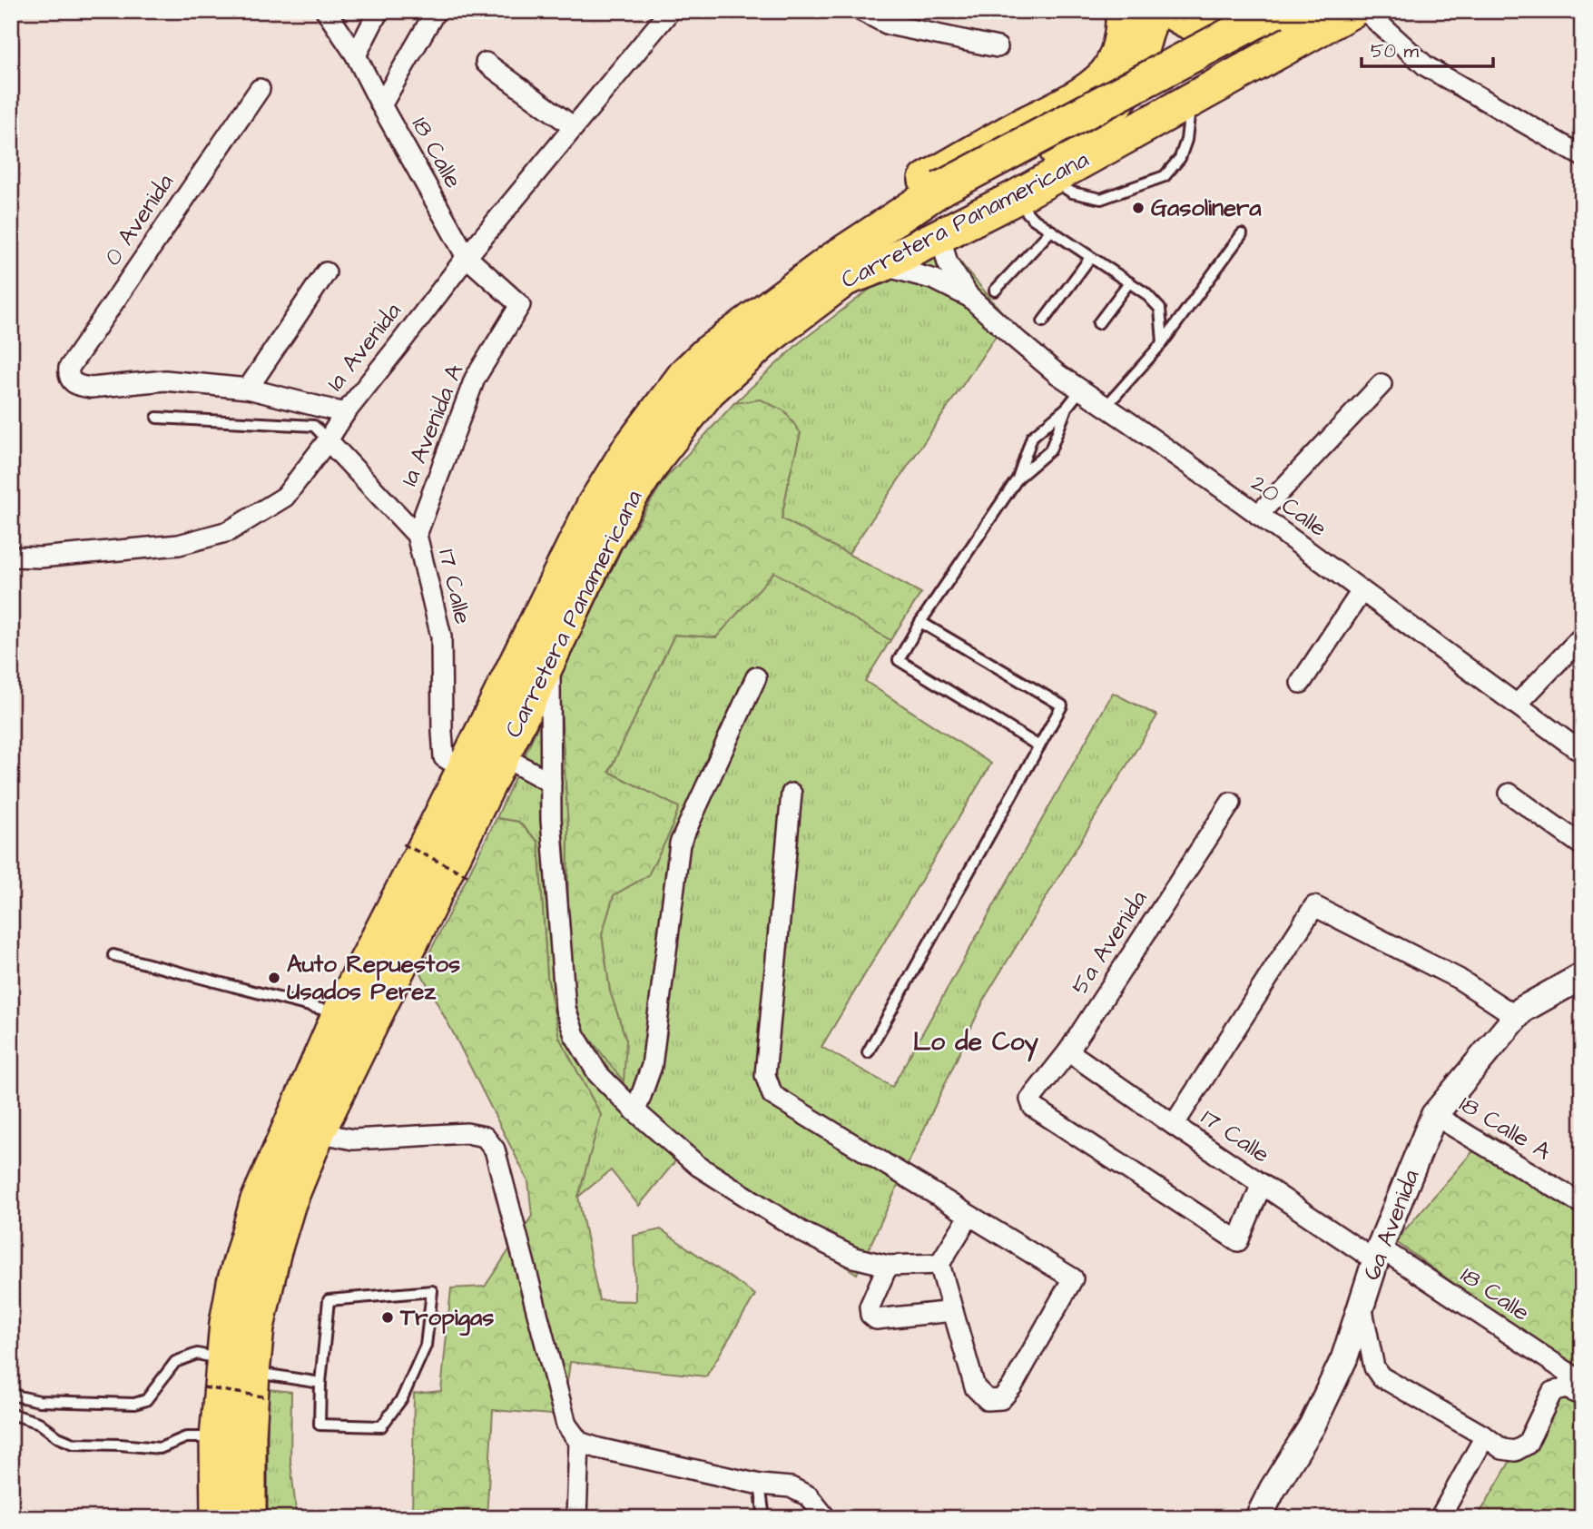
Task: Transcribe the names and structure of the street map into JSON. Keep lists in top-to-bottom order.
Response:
{
  "streets": {
    "highway": ["Carretera Panamericana"],
    "street": [
      "18 Calle",
      "0 Avenida",
      "1a Avenida",
      "1a Avenida A",
      "20 Calle",
      "17 Calle",
      "5a Avenida",
      "18 Calle A",
      "6a Avenida"
    ]
  },
  "crossings": [
    ["18 Calle", "1a Avenida"],
    ["18 Calle", "1a Avenida A"],
    ["18 Calle", "17 Calle"],
    ["18 Calle", "6a Avenida"],
    ["Carretera Panamericana", "20 Calle"],
    ["Carretera Panamericana", "17 Calle"],
    ["1a Avenida", "17 Calle"],
    ["1a Avenida A", "17 Calle"],
    ["17 Calle", "5a Avenida"],
    ["17 Calle", "6a Avenida"],
    ["18 Calle A", "6a Avenida"]
  ],
  "districts": ["Lo de Coy"],
  "places": ["Gasolinera", "Auto Repuestos Usados Perez", "Tropigas"],
  "scale_bar": "50 m"
}
